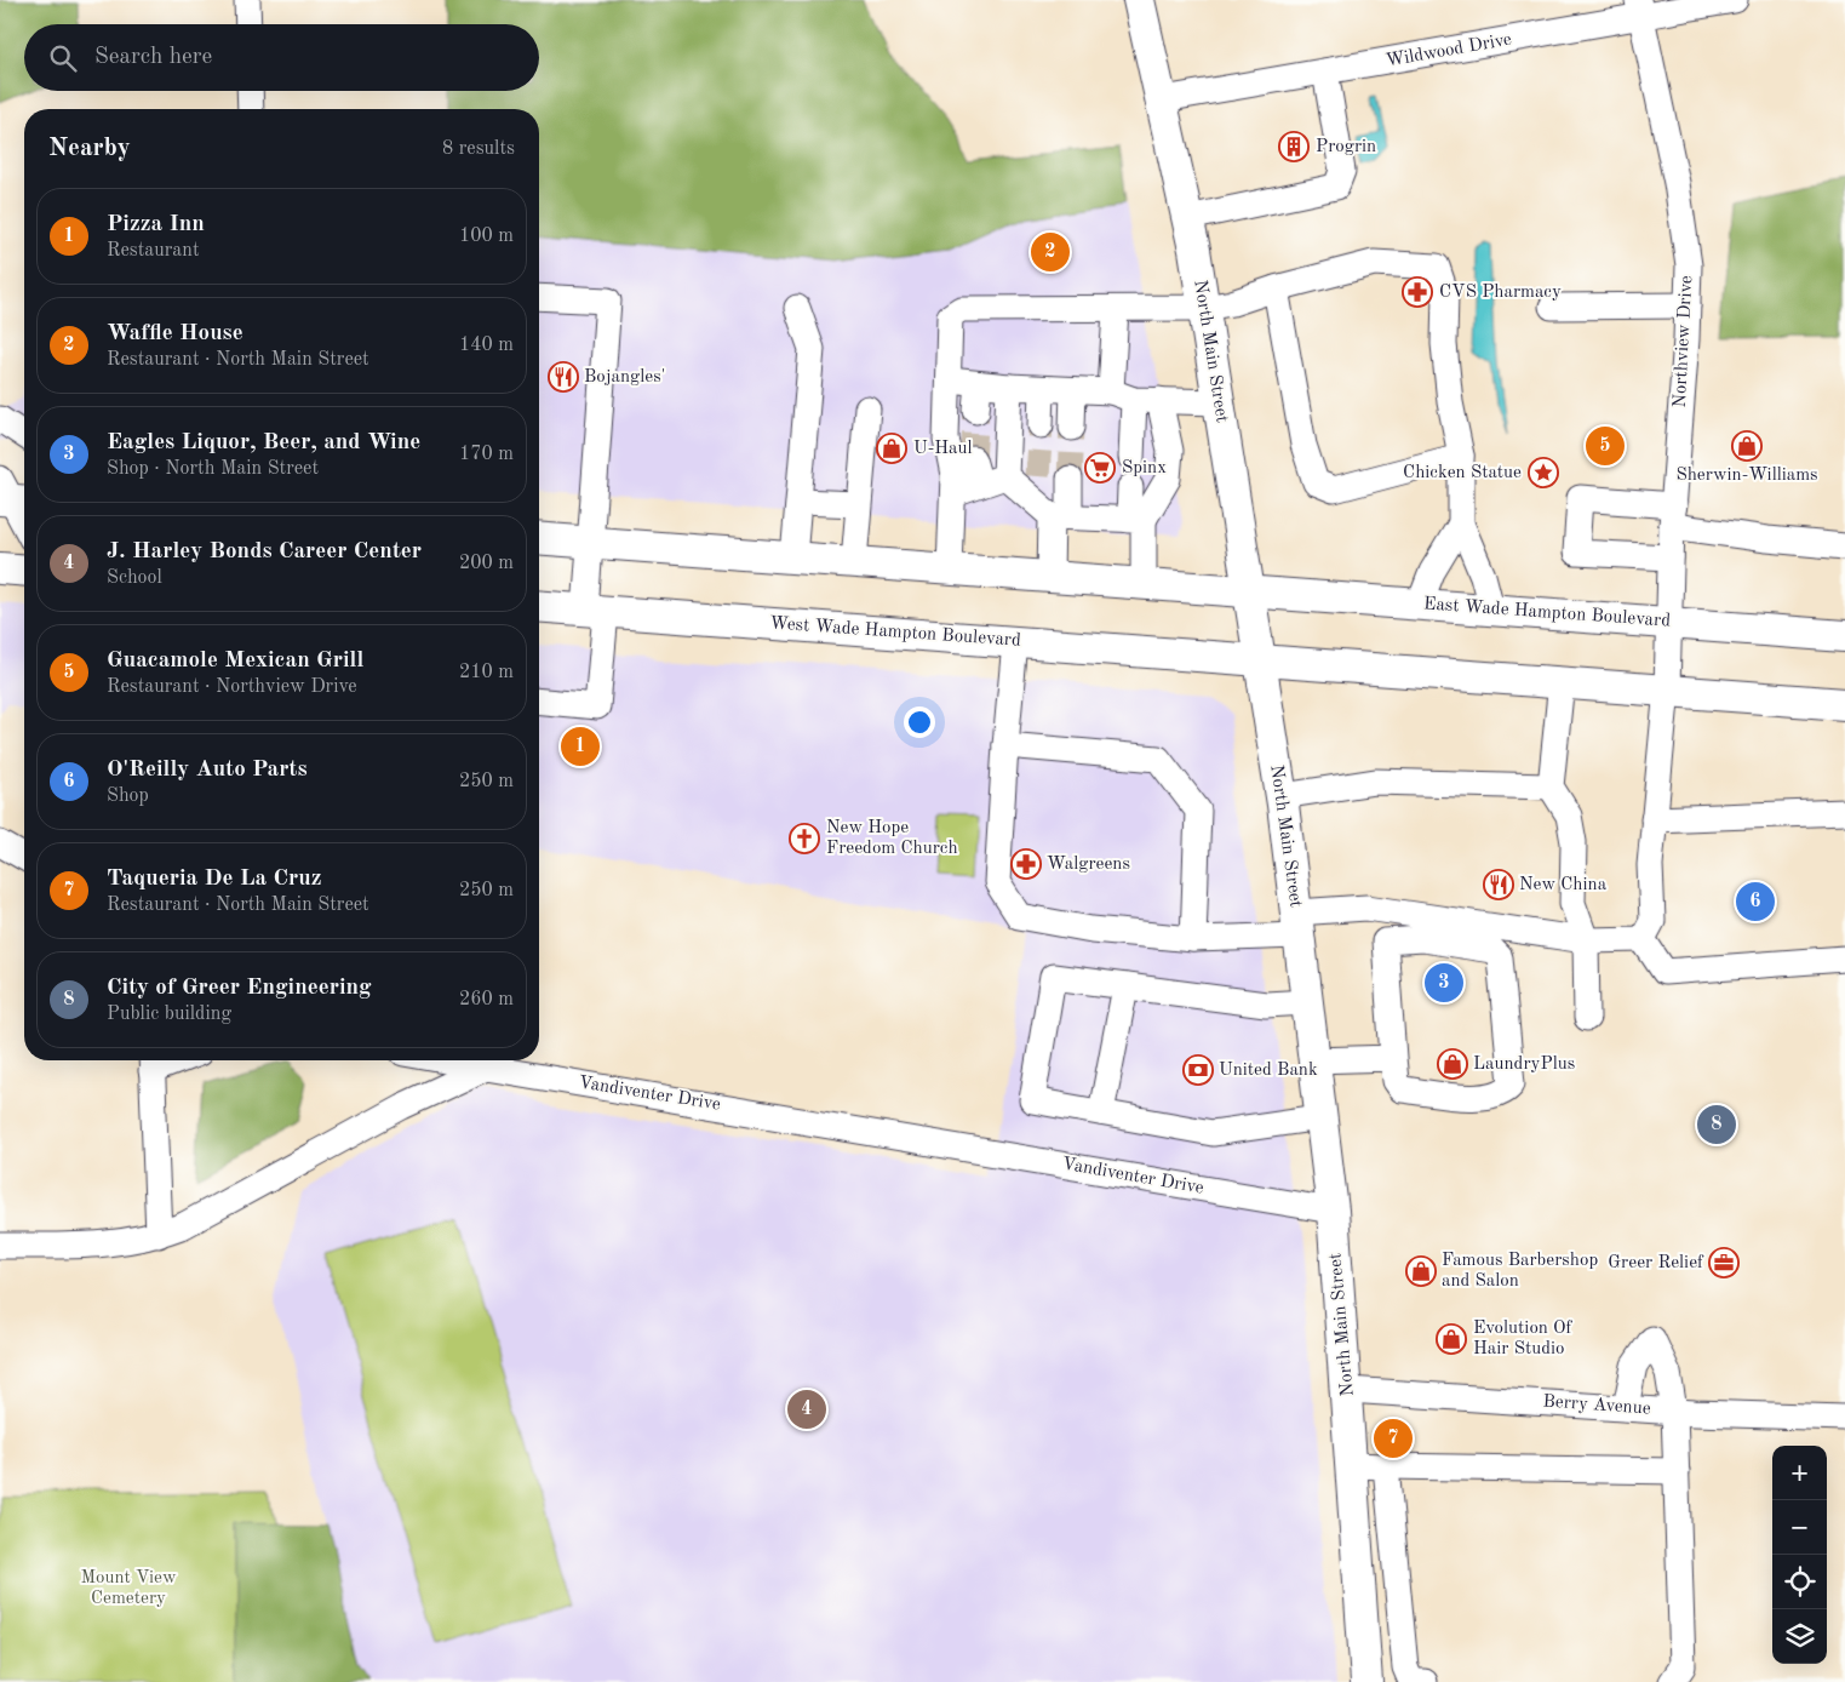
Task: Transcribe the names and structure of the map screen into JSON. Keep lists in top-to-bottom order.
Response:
{
  "streets": {
    "main road": ["North Main Street", "East Wade Hampton Boulevard", "West Wade Hampton Boulevard"],
    "street": [
      "Wildwood Drive",
      "Northview Drive",
      "Vandiventer Drive",
      "Berry Avenue"
    ]
  },
  "crossings": [
    ["Wildwood Drive", "Northview Drive"],
    ["Wildwood Drive", "North Main Street"],
    ["Northview Drive", "East Wade Hampton Boulevard"],
    ["North Main Street", "East Wade Hampton Boulevard"],
    ["North Main Street", "West Wade Hampton Boulevard"],
    ["North Main Street", "Vandiventer Drive"],
    ["North Main Street", "Berry Avenue"]
  ],
  "parks": ["Mount View Cemetery"],
  "places": {
    "building": ["Progrin"],
    "pharmacy": ["CVS Pharmacy", "Walgreens"],
    "restaurant": ["Bojangles'", "New China"],
    "shop": [
      "Sherwin-Williams",
      "U-Haul",
      "LaundryPlus",
      "Famous Barbershop and Salon",
      "Evolution Of Hair Studio"
    ],
    "supermarket": ["Spinx"],
    "place": ["Chicken Statue"],
    "church": ["New Hope Freedom Church"],
    "bank": ["United Bank"],
    "office": ["Greer Relief"]
  },
  "page": {
    "search": "Search here",
    "heading": ["Nearby", "8 results"],
    "list": [
      {
        "mark": "1",
        "name": "Pizza Inn",
        "note": "Restaurant",
        "value": "100 m"
      },
      {
        "mark": "2",
        "name": "Waffle House",
        "note": "Restaurant · North Main Street",
        "value": "140 m"
      },
      {
        "mark": "3",
        "name": "Eagles Liquor, Beer, and Wine",
        "note": "Shop · North Main Street",
        "value": "170 m"
      },
      {
        "mark": "4",
        "name": "J. Harley Bonds Career Center",
        "note": "School",
        "value": "200 m"
      },
      {
        "mark": "5",
        "name": "Guacamole Mexican Grill",
        "note": "Restaurant · Northview Drive",
        "value": "210 m"
      },
      {
        "mark": "6",
        "name": "O'Reilly Auto Parts",
        "note": "Shop",
        "value": "250 m"
      },
      {
        "mark": "7",
        "name": "Taqueria De La Cruz",
        "note": "Restaurant · North Main Street",
        "value": "250 m"
      },
      {
        "mark": "8",
        "name": "City of Greer Engineering",
        "note": "Public building",
        "value": "260 m"
      }
    ],
    "pins": [
      "2",
      "5",
      "1",
      "6",
      "3",
      "8",
      "4",
      "7"
    ],
    "map_buttons": ["+", "−"]
  }
}
